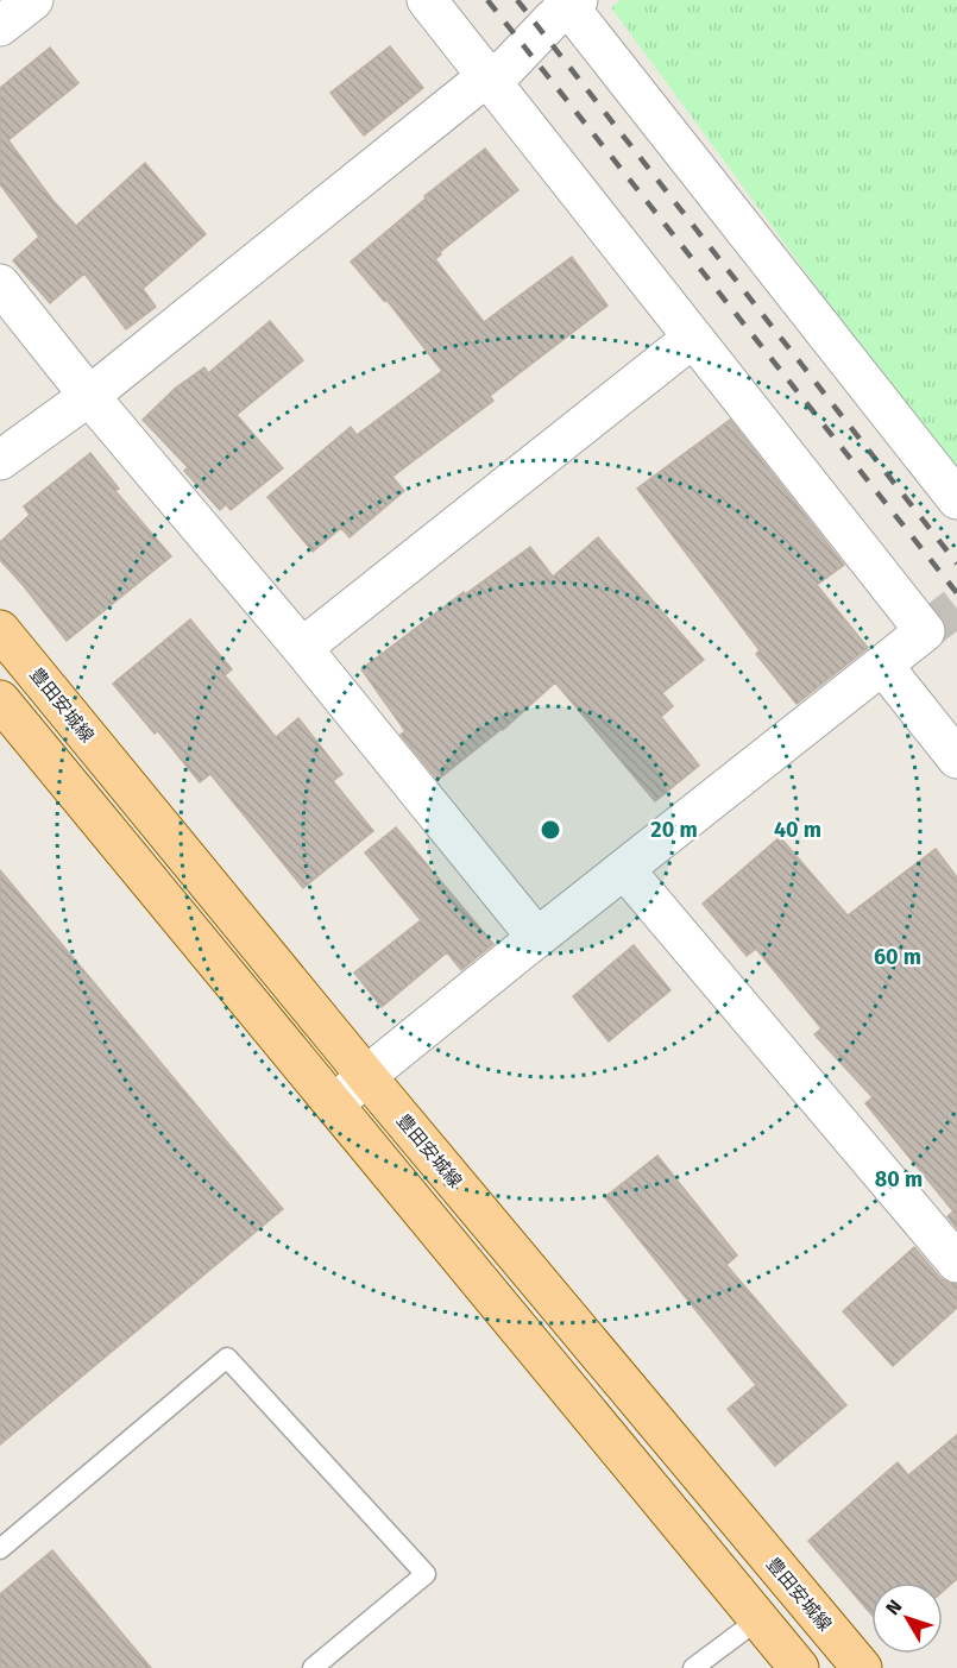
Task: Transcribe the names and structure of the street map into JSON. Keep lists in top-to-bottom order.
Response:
{
  "streets": {
    "main road": ["豊田安城線"]
  },
  "north": "top left",
  "rings": [
    "20 m",
    "40 m",
    "60 m",
    "80 m"
  ]
}
